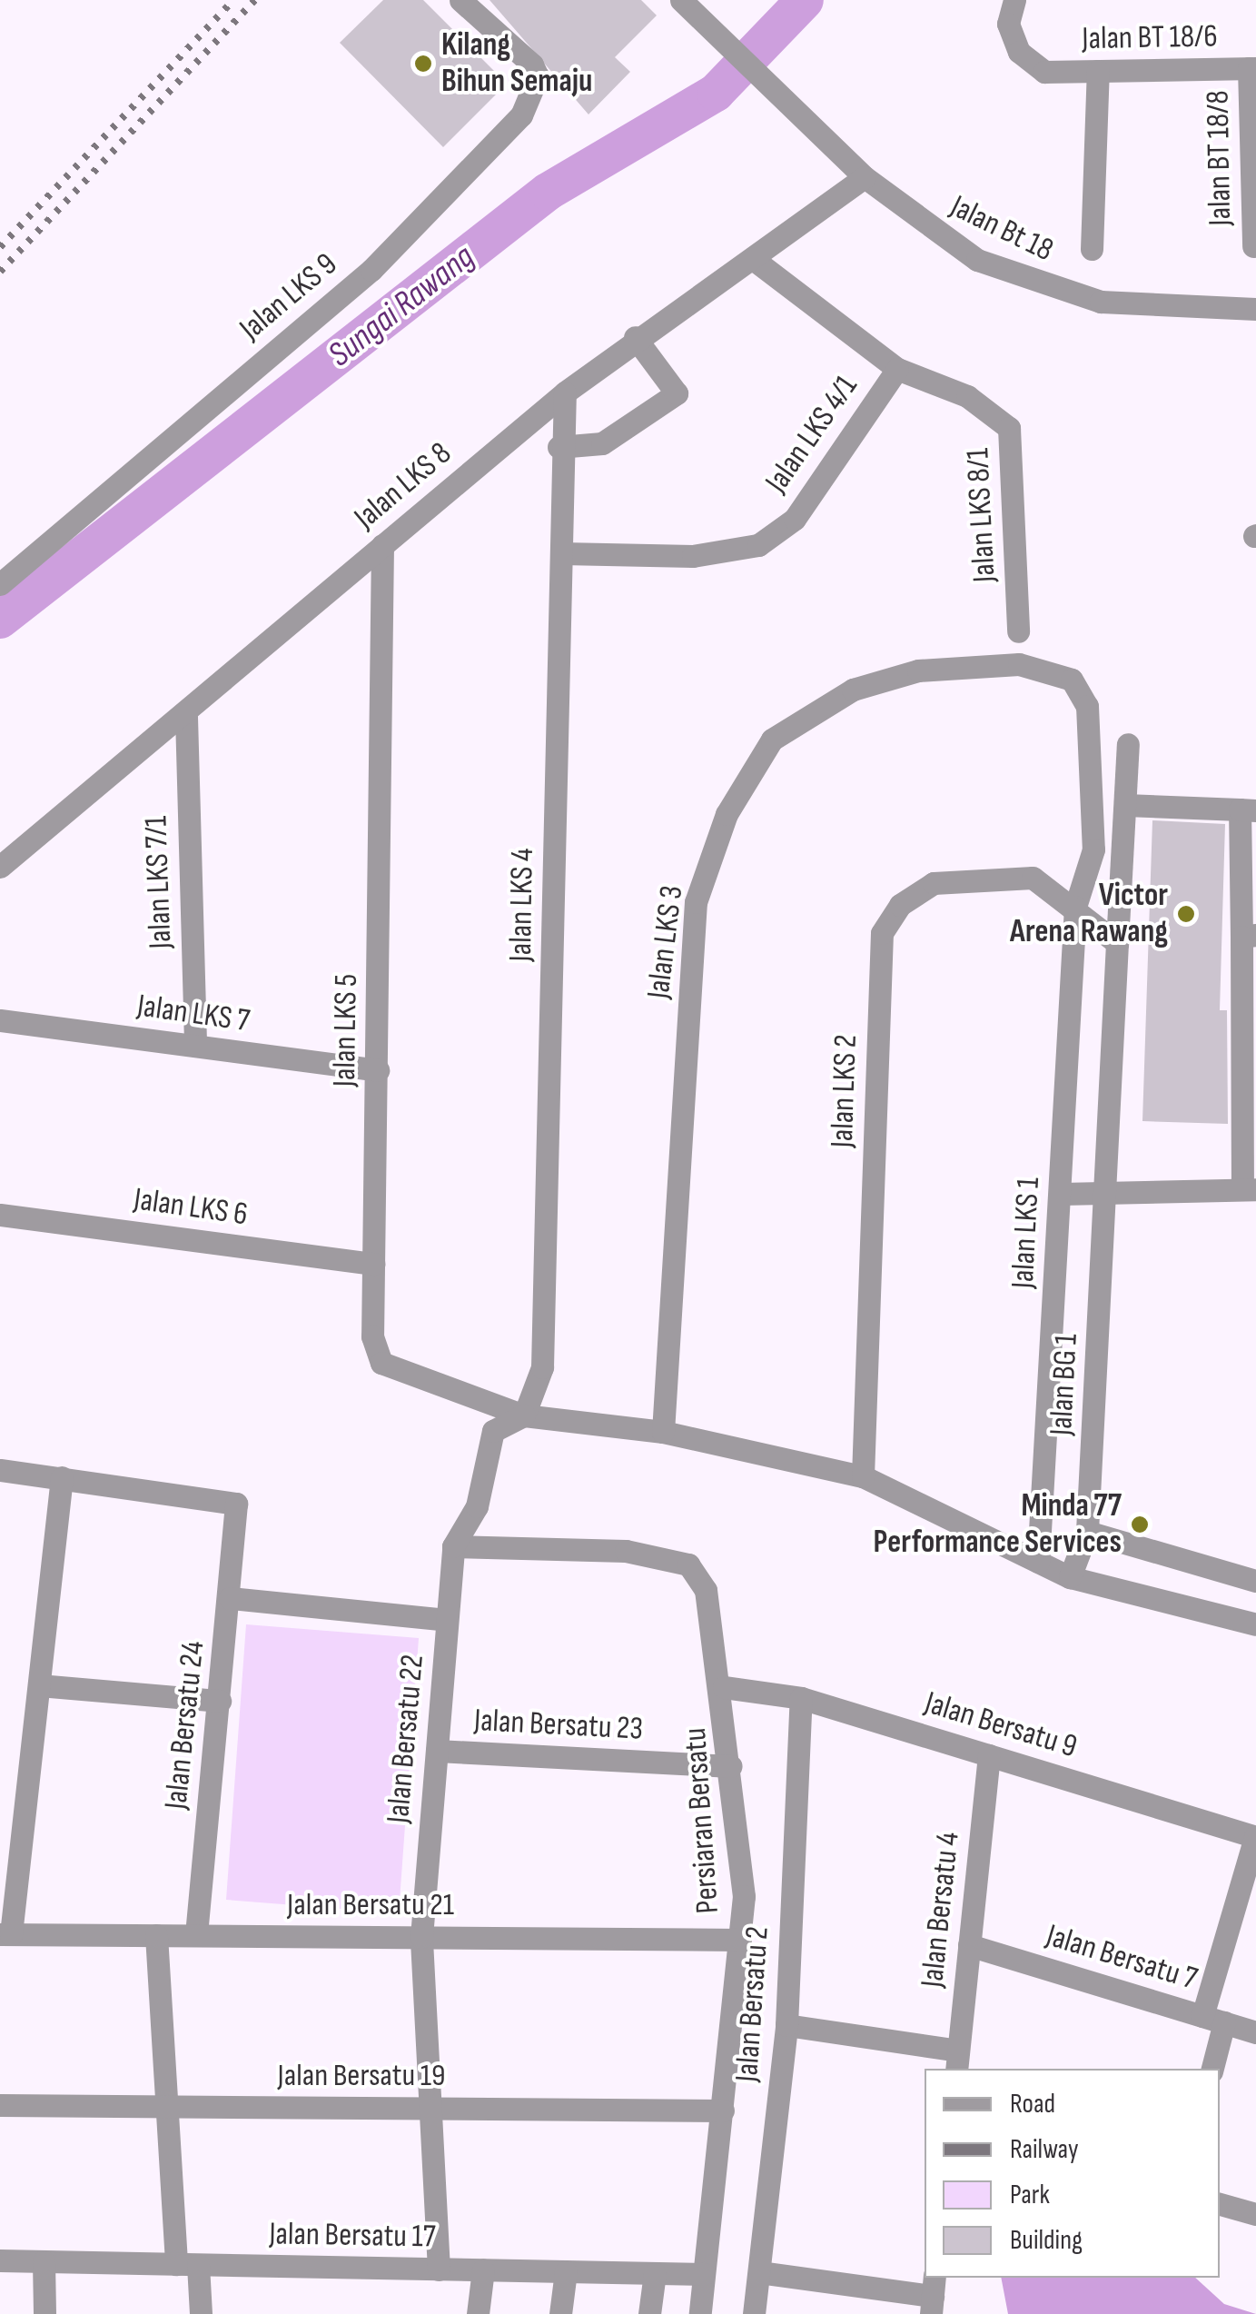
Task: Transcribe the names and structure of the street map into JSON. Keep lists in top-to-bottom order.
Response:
{
  "streets": {
    "street": [
      "Jalan BT 18/6",
      "Jalan BT 18/8",
      "Jalan Bt 18",
      "Jalan LKS 9",
      "Jalan LKS 4/1",
      "Jalan LKS 8",
      "Jalan LKS 8/1",
      "Jalan LKS 7/1",
      "Jalan LKS 4",
      "Jalan LKS 3",
      "Jalan LKS 7",
      "Jalan LKS 5",
      "Jalan LKS 2",
      "Jalan LKS 6",
      "Jalan LKS 1",
      "Jalan BG 1",
      "Jalan Bersatu 24",
      "Jalan Bersatu 23",
      "Jalan Bersatu 9",
      "Jalan Bersatu 22",
      "Persiaran Bersatu",
      "Jalan Bersatu 21",
      "Jalan Bersatu 4",
      "Jalan Bersatu 7",
      "Jalan Bersatu 2",
      "Jalan Bersatu 19",
      "Jalan Bersatu 17"
    ]
  },
  "crossings": [
    ["Jalan BT 18/6", "Jalan BT 18/8"],
    ["Jalan Bt 18", "Jalan LKS 8"],
    ["Jalan LKS 4/1", "Jalan LKS 8/1"],
    ["Jalan LKS 4/1", "Jalan LKS 4"],
    ["Jalan LKS 8", "Jalan LKS 8/1"],
    ["Jalan LKS 8", "Jalan LKS 7/1"],
    ["Jalan LKS 8", "Jalan LKS 4"],
    ["Jalan LKS 8", "Jalan LKS 5"],
    ["Jalan LKS 7/1", "Jalan LKS 7"],
    ["Jalan LKS 4", "Jalan LKS 5"],
    ["Jalan LKS 3", "Jalan LKS 2"],
    ["Jalan LKS 3", "Jalan LKS 1"],
    ["Jalan LKS 7", "Jalan LKS 5"],
    ["Jalan LKS 5", "Jalan LKS 6"],
    ["Jalan LKS 2", "Jalan LKS 1"],
    ["Jalan LKS 2", "Jalan BG 1"],
    ["Jalan Bersatu 24", "Jalan Bersatu 21"],
    ["Jalan Bersatu 23", "Jalan Bersatu 22"],
    ["Jalan Bersatu 23", "Persiaran Bersatu"],
    ["Jalan Bersatu 9", "Persiaran Bersatu"],
    ["Jalan Bersatu 9", "Jalan Bersatu 4"],
    ["Jalan Bersatu 9", "Jalan Bersatu 2"],
    ["Jalan Bersatu 22", "Persiaran Bersatu"],
    ["Jalan Bersatu 22", "Jalan Bersatu 21"],
    ["Jalan Bersatu 22", "Jalan Bersatu 19"],
    ["Jalan Bersatu 22", "Jalan Bersatu 17"],
    ["Persiaran Bersatu", "Jalan Bersatu 21"],
    ["Persiaran Bersatu", "Jalan Bersatu 19"],
    ["Persiaran Bersatu", "Jalan Bersatu 17"],
    ["Jalan Bersatu 4", "Jalan Bersatu 7"]
  ],
  "water": ["Sungai Rawang"],
  "places": ["Kilang Bihun Semaju", "Victor Arena Rawang", "Minda 77 Performance Services"],
  "legend": [
    "Road",
    "Railway",
    "Park",
    "Building"
  ]
}
